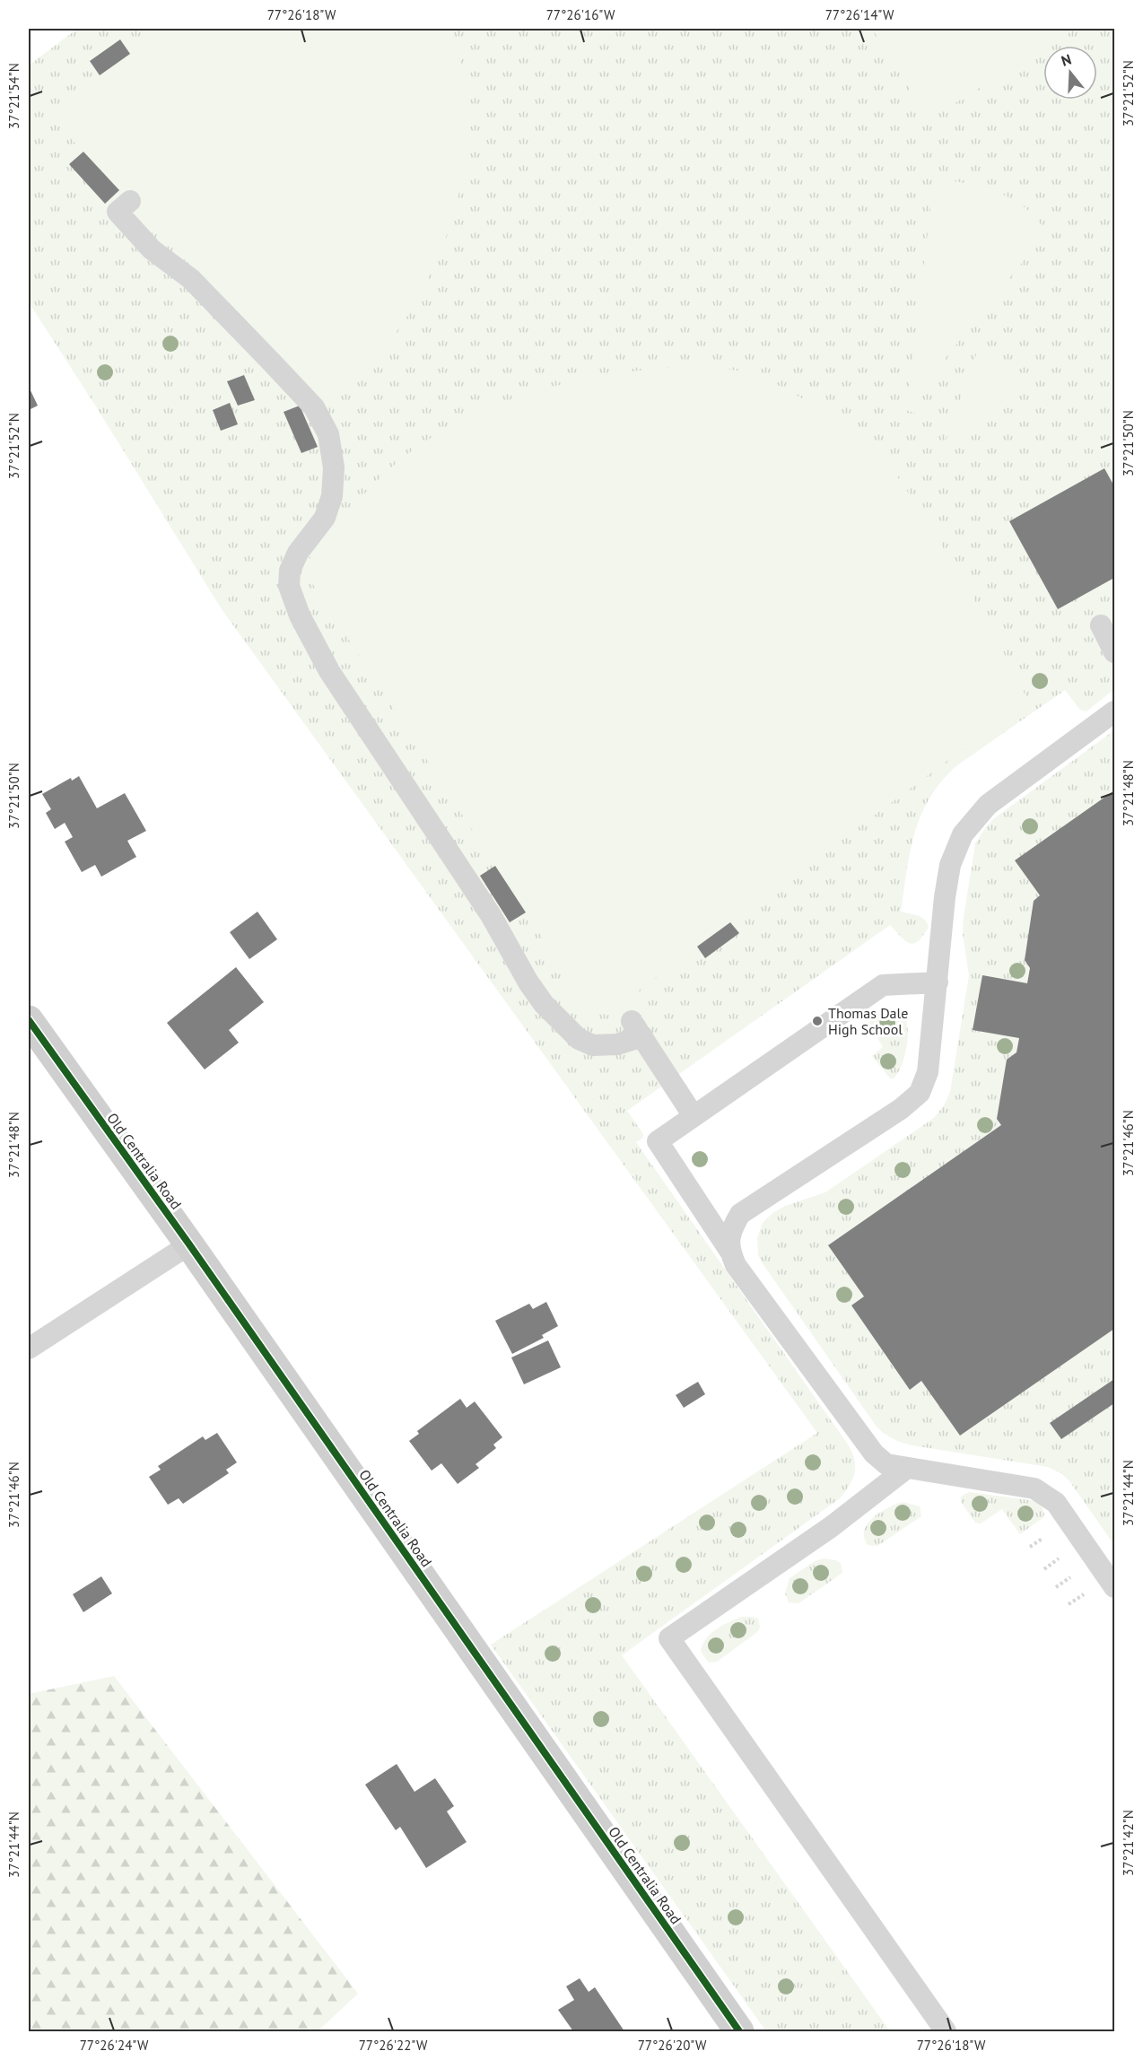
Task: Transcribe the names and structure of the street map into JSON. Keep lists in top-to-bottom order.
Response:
{
  "streets": {
    "street": ["Old Centralia Road"]
  },
  "places": ["Thomas Dale High School"],
  "north": "top",
  "coordinates": [
    "77°26'18\"W",
    "77°26'16\"W",
    "77°26'14\"W",
    "37°21'52\"N",
    "37°21'54\"N",
    "37°21'50\"N",
    "37°21'48\"N",
    "37°21'46\"N",
    "37°21'44\"N",
    "37°21'42\"N",
    "77°26'24\"W",
    "77°26'22\"W",
    "77°26'20\"W"
  ]
}
